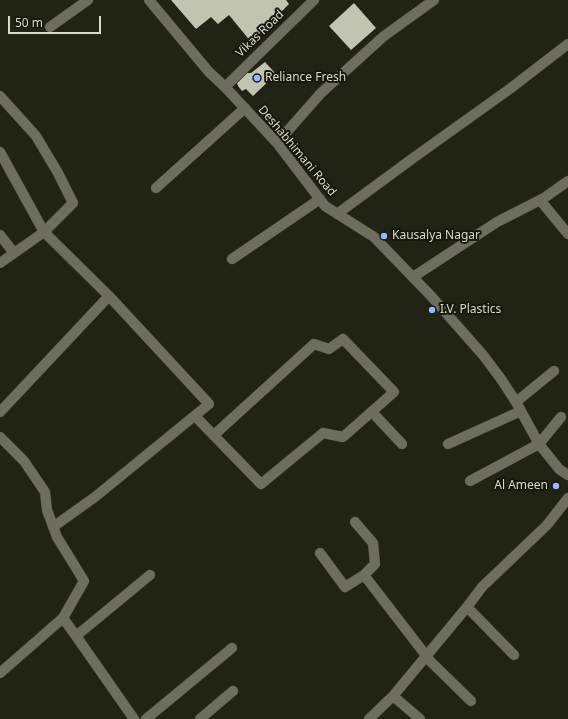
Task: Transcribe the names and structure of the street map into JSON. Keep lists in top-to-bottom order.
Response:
{
  "streets": {
    "street": ["Vikas Road", "Deshabhimani Road"]
  },
  "crossings": [
    ["Vikas Road", "Deshabhimani Road"]
  ],
  "places": [
    "Reliance Fresh",
    "Kausalya Nagar",
    "I.V. Plastics",
    "Al Ameen"
  ],
  "scale_bar": "50 m"
}
